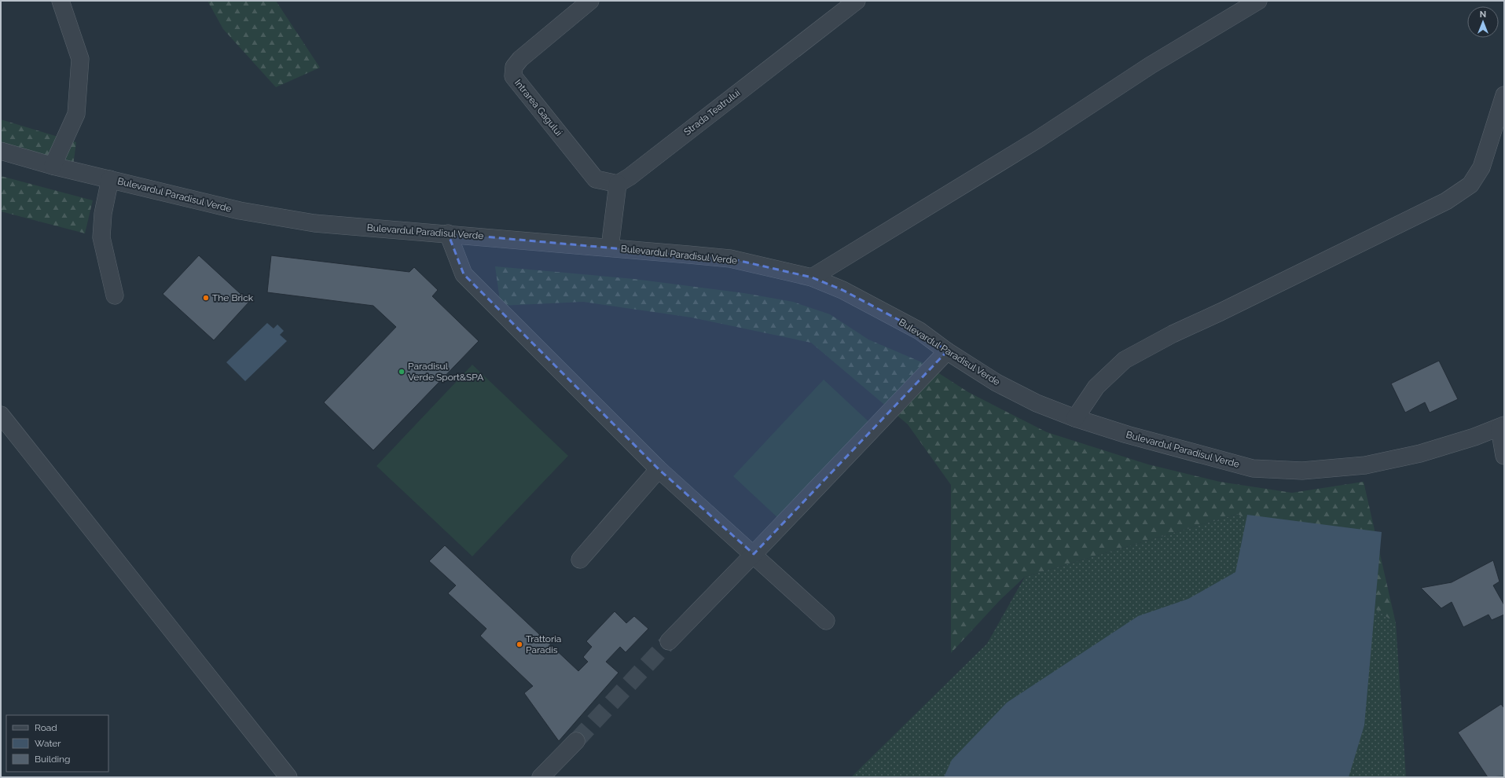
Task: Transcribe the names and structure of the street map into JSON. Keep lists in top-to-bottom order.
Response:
{
  "streets": {
    "street": ["Intrarea Gagului", "Strada Teatrului", "Bulevardul Paradisul Verde"]
  },
  "crossings": [
    ["Intrarea Gagului", "Strada Teatrului"]
  ],
  "places": ["The Brick", "Paradisul Verde Sport&SPA", "Trattoria Paradis"],
  "legend": ["Road", "Water", "Building"],
  "north": "top"
}
